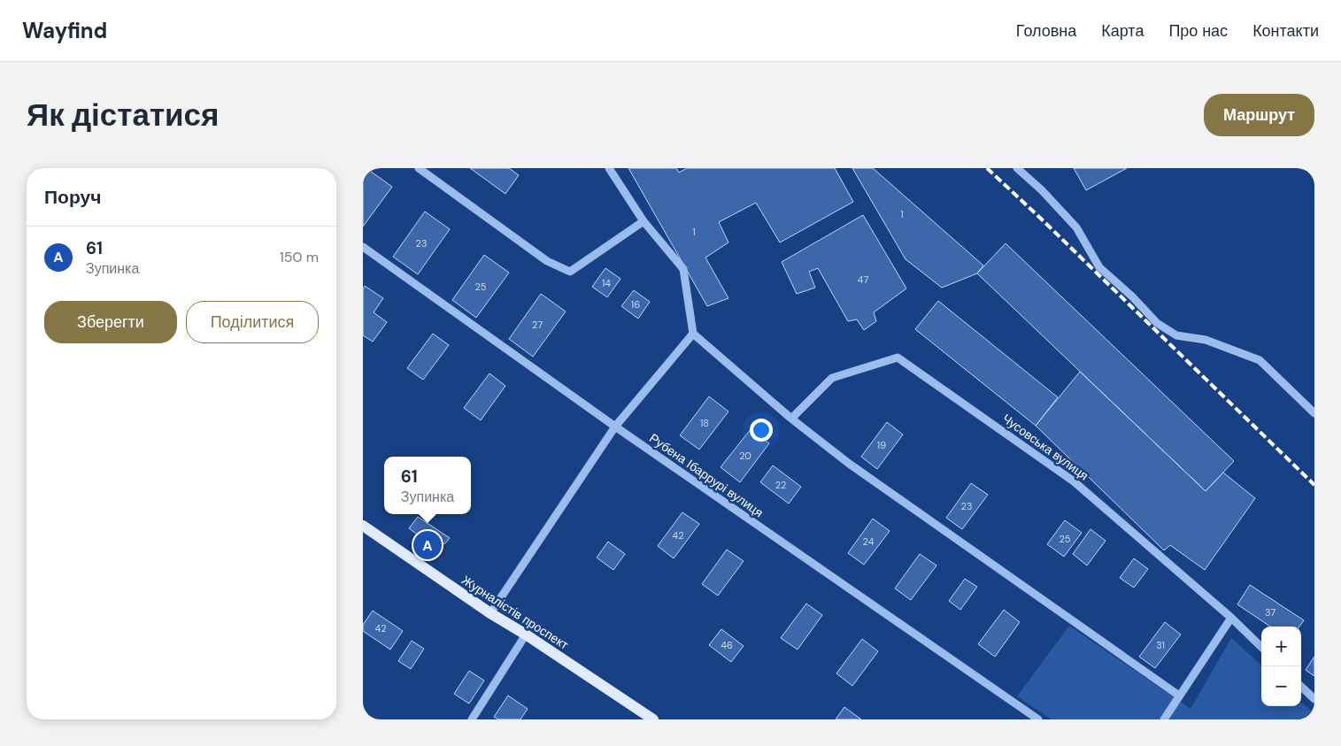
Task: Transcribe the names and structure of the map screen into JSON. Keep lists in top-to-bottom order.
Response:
{
  "streets": {
    "main road": ["Журналістів проспект"],
    "street": ["Чусовська вулиця", "Рубена Ібаррурі вулиця"]
  },
  "house_numbers": [
    "1",
    "1",
    "23",
    "47",
    "14",
    "25",
    "16",
    "27",
    "18",
    "19",
    "20",
    "22",
    "23",
    "42",
    "25",
    "24",
    "37",
    "42",
    "46",
    "31"
  ],
  "page": {
    "header": "Wayfind",
    "nav": [
      "Головна",
      "Карта",
      "Про нас",
      "Контакти"
    ],
    "buttons": [
      "Маршрут",
      ["Зберегти", "Поділитися"]
    ],
    "title": "Як дістатися",
    "heading": "Поруч",
    "list": [
      {
        "mark": "A",
        "name": "61",
        "note": "Зупинка",
        "value": "150 m"
      }
    ],
    "popup": ["61", "Зупинка"],
    "pins": "A",
    "map_buttons": ["+", "−"]
  }
}
